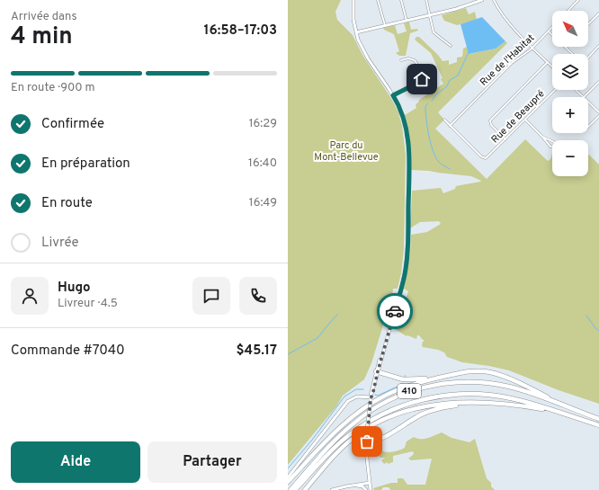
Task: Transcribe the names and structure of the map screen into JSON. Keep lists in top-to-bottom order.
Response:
{
  "streets": {
    "highway": ["410"],
    "street": ["Rue de l'Habitat", "Rue de Beaupré"]
  },
  "crossings": [
    ["Rue de l'Habitat", "Rue de Beaupré"]
  ],
  "parks": ["Parc du Mont-Bellevue"],
  "north": "top left",
  "page": {
    "heading": ["4 min", "Arrivée dans", "16:58–17:03"],
    "panel": [
      "Hugo",
      "Livreur · 4.5",
      "Commande #7040",
      "$45.17"
    ],
    "map_buttons": ["+", "−"],
    "bar": "En route · 900 m",
    "list": [
      ["Confirmée", "16:29"],
      ["En préparation", "16:40"],
      ["En route", "16:49"],
      "Livrée"
    ],
    "buttons": ["Aide", "Partager"]
  }
}
